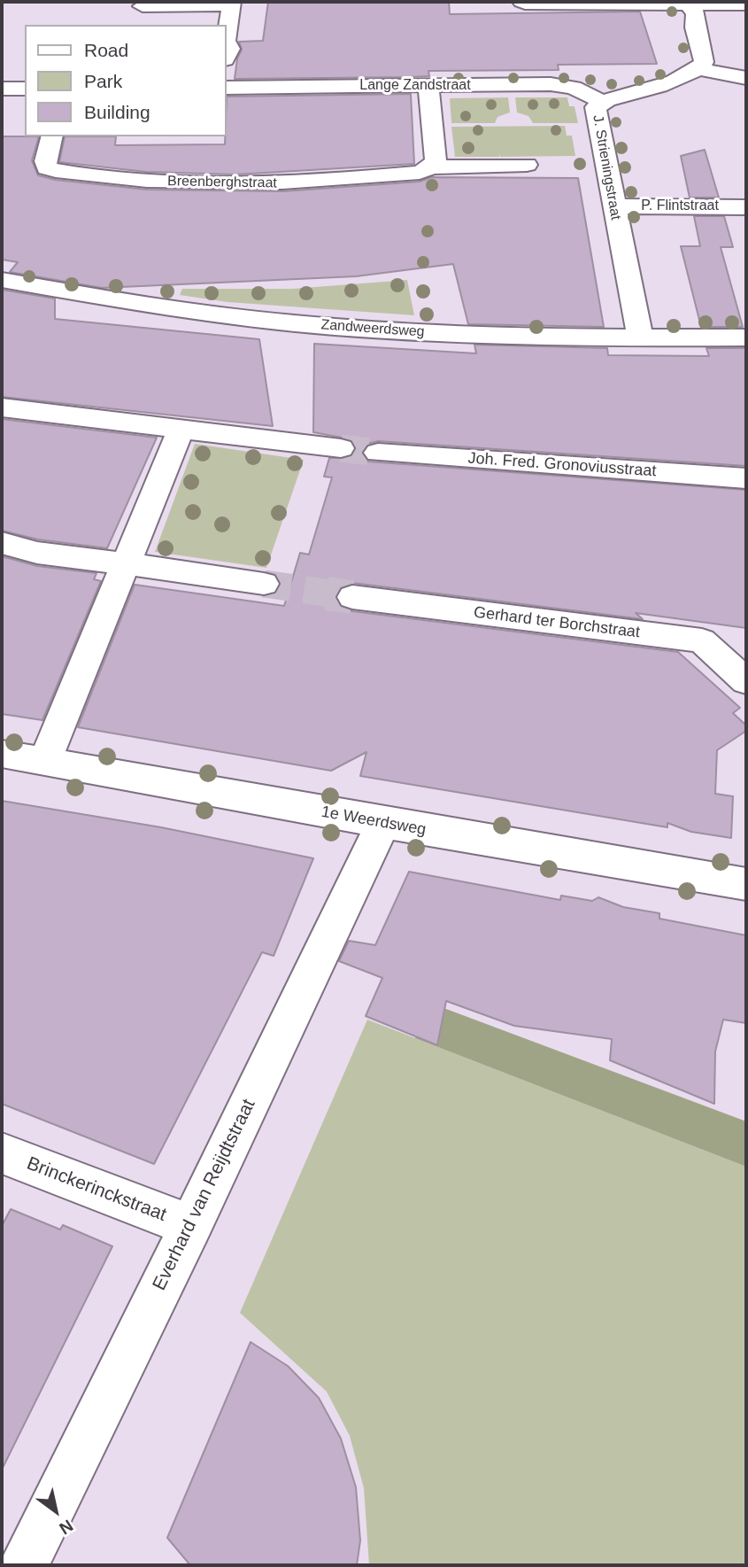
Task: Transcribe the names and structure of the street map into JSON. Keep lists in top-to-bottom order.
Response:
{
  "streets": {
    "street": [
      "Lange Zandstraat",
      "J. Strieningstraat",
      "Breenberghstraat",
      "P. Flintstraat",
      "Zandweerdsweg",
      "Joh. Fred. Gronoviusstraat",
      "Gerhard ter Borchstraat",
      "1e Weerdsweg",
      "Brinckerinckstraat",
      "Everhard van Reijdtstraat"
    ]
  },
  "crossings": [
    ["Lange Zandstraat", "J. Strieningstraat"],
    ["J. Strieningstraat", "P. Flintstraat"],
    ["J. Strieningstraat", "Zandweerdsweg"],
    ["1e Weerdsweg", "Everhard van Reijdtstraat"],
    ["Brinckerinckstraat", "Everhard van Reijdtstraat"]
  ],
  "legend": ["Road", "Park", "Building"],
  "north": "bottom right"
}
